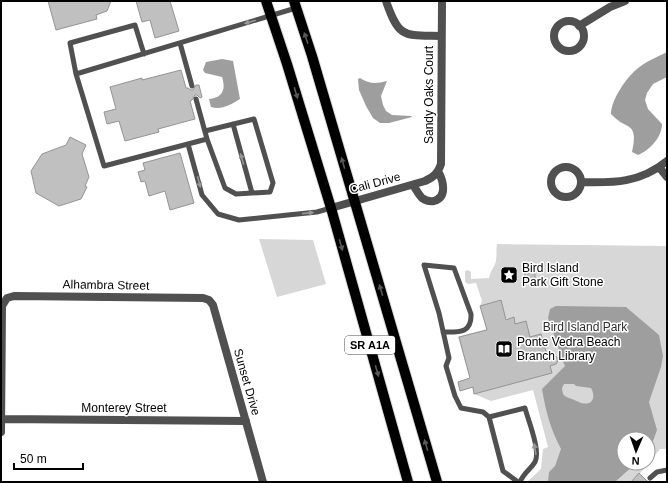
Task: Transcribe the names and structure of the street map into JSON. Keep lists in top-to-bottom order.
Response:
{
  "streets": {
    "main road": ["SR A1A"],
    "street": [
      "Sandy Oaks Court",
      "Cali Drive",
      "Alhambra Street",
      "Sunset Drive",
      "Monterey Street"
    ]
  },
  "crossings": [
    ["Sandy Oaks Court", "Cali Drive"],
    ["Cali Drive", "SR A1A"],
    ["Alhambra Street", "Sunset Drive"],
    ["Alhambra Street", "Monterey Street"],
    ["Sunset Drive", "Monterey Street"]
  ],
  "parks": ["Bird Island Park"],
  "places": {
    "place": ["Bird Island Park Gift Stone"],
    "library": ["Ponte Vedra Beach Branch Library"]
  },
  "scale_bar": "50 m",
  "north": "bottom"
}
